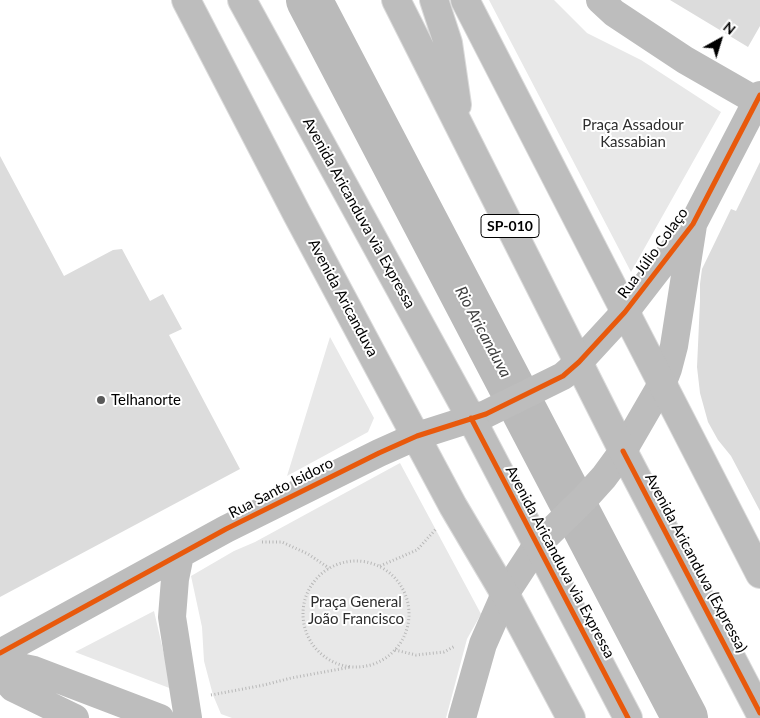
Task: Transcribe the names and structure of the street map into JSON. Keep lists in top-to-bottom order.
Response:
{
  "streets": {
    "main road": [
      "Avenida Aricanduva via Expressa",
      "SP-010",
      "Rua Júlio Colaço",
      "Avenida Aricanduva",
      "Rua Santo Isidoro",
      "Avenida Aricanduva (Expressa)"
    ]
  },
  "crossings": [
    ["Avenida Aricanduva via Expressa", "Rua Júlio Colaço"],
    ["Avenida Aricanduva via Expressa", "Rua Santo Isidoro"],
    ["Rua Júlio Colaço", "Avenida Aricanduva"],
    ["Rua Júlio Colaço", "Rua Santo Isidoro"],
    ["Rua Júlio Colaço", "Avenida Aricanduva (Expressa)"],
    ["Avenida Aricanduva", "Rua Santo Isidoro"],
    ["Rua Santo Isidoro", "Avenida Aricanduva (Expressa)"]
  ],
  "water": ["Rio Aricanduva"],
  "parks": ["Praça Assadour Kassabian", "Praça General João Francisco"],
  "places": ["Telhanorte"],
  "north": "top right"
}
